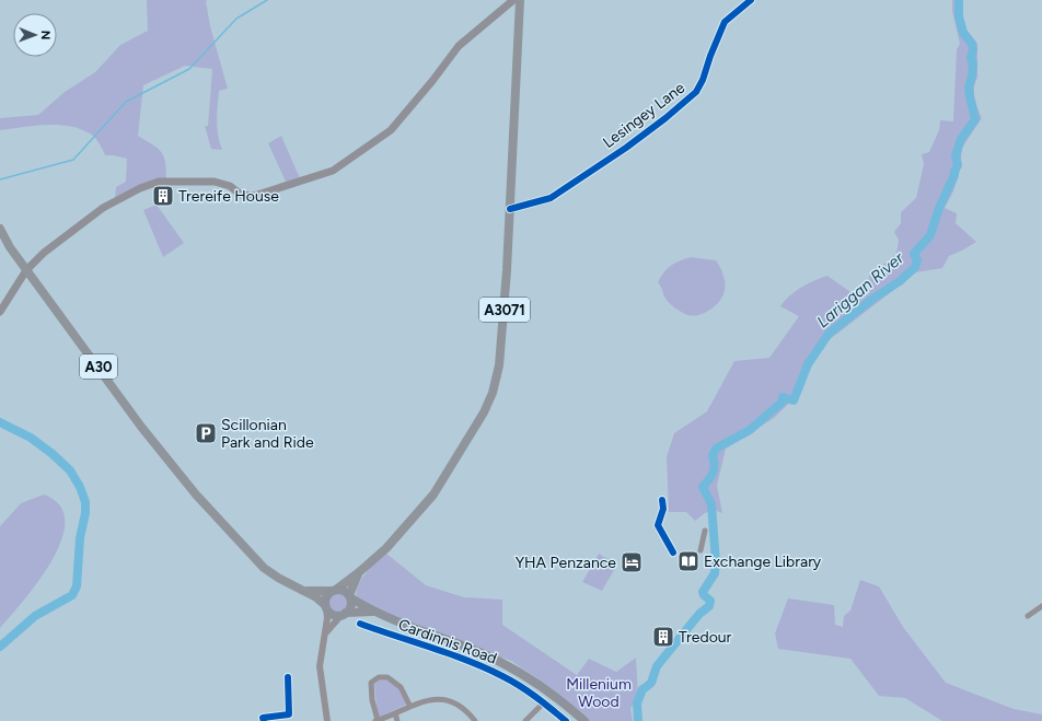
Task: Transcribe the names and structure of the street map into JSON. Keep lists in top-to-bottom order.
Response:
{
  "streets": {
    "main road": ["A3071", "A30"],
    "street": ["Lesingey Lane", "Cardinnis Road"]
  },
  "crossings": [
    ["Lesingey Lane", "A3071"],
    ["A3071", "A30"]
  ],
  "water": ["Lariggan River"],
  "parks": ["Millenium Wood"],
  "places": {
    "building": ["Trereife House", "Tredour"],
    "parking": ["Scillonian Park and Ride"],
    "library": ["Exchange Library"],
    "hotel": ["YHA Penzance"]
  },
  "north": "right"
}
